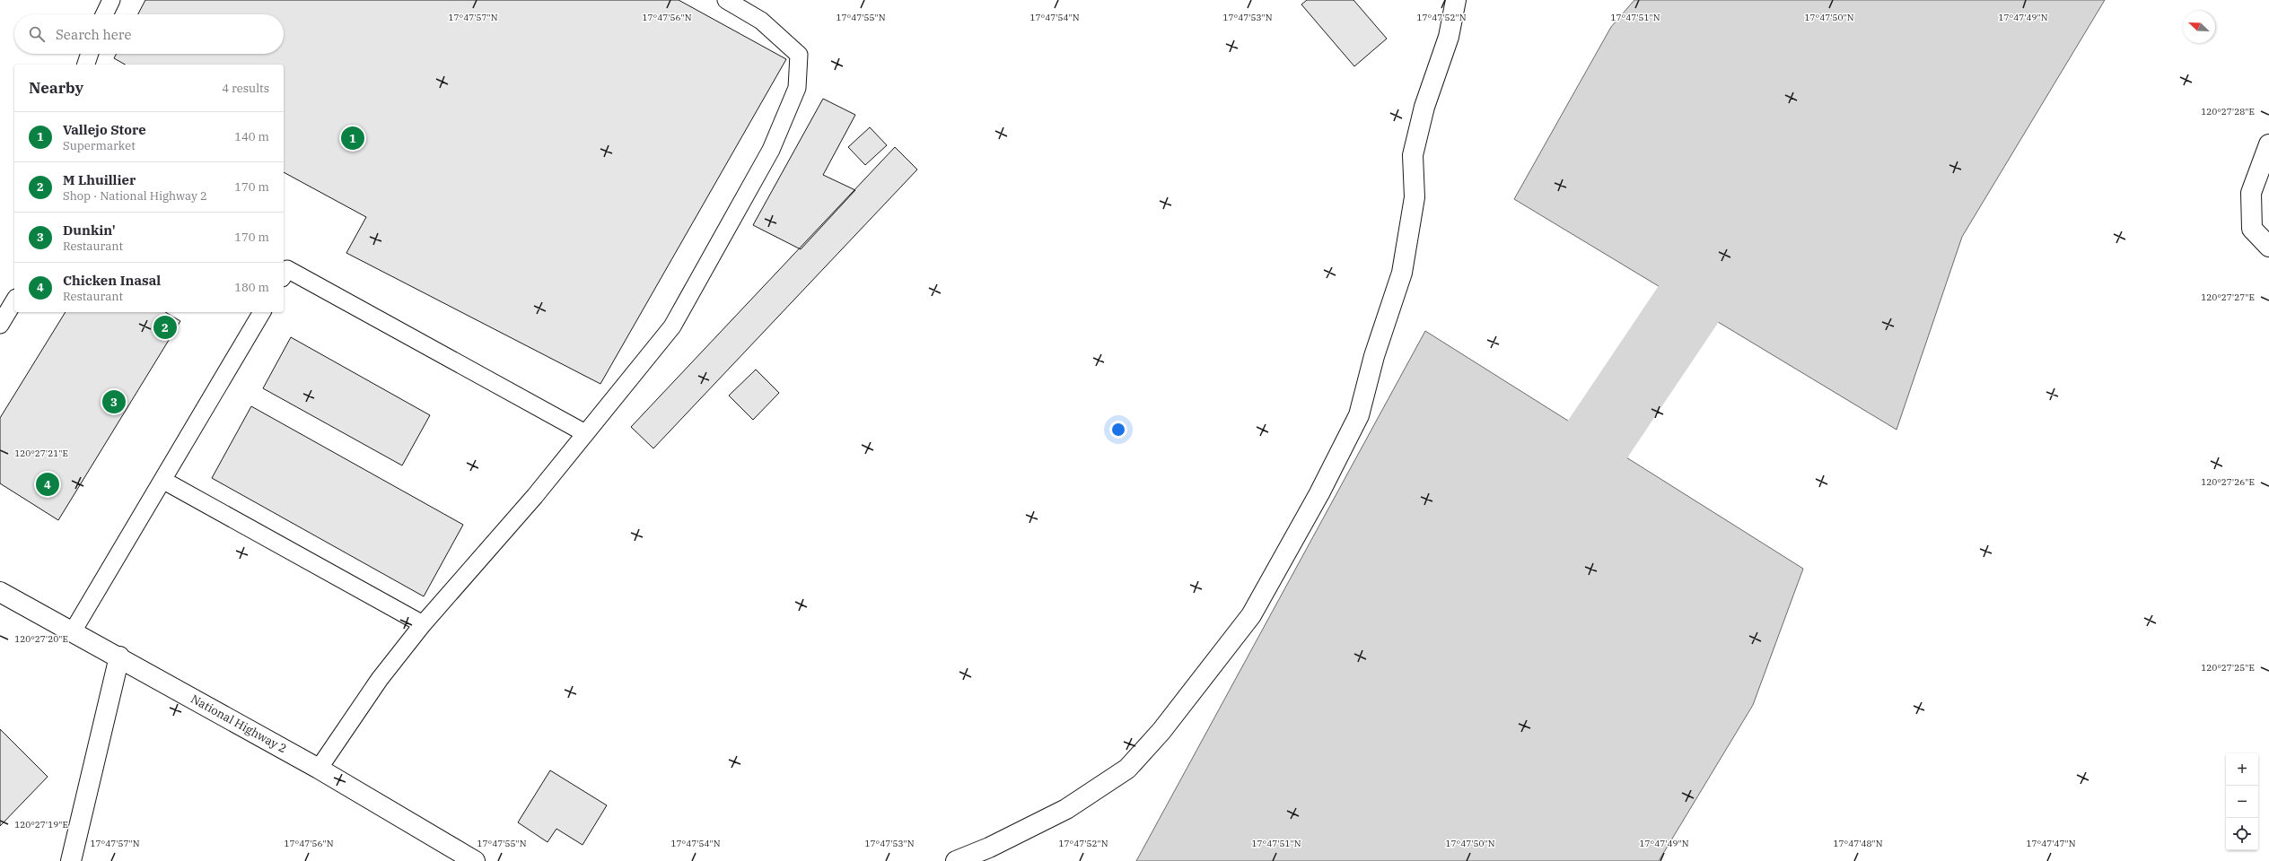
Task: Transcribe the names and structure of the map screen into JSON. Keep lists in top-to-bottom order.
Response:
{
  "streets": {
    "main road": ["National Highway 2"]
  },
  "north": "top left",
  "page": {
    "search": "Search here",
    "heading": ["Nearby", "4 results"],
    "list": [
      {
        "mark": "1",
        "name": "Vallejo Store",
        "note": "Supermarket",
        "value": "140 m"
      },
      {
        "mark": "2",
        "name": "M Lhuillier",
        "note": "Shop · National Highway 2",
        "value": "170 m"
      },
      {
        "mark": "3",
        "name": "Dunkin'",
        "note": "Restaurant",
        "value": "170 m"
      },
      {
        "mark": "4",
        "name": "Chicken Inasal",
        "note": "Restaurant",
        "value": "180 m"
      }
    ],
    "pins": [
      "1",
      "2",
      "3",
      "4"
    ],
    "map_buttons": ["+", "−"]
  },
  "coordinates": [
    "17°47'57\"N",
    "17°47'56\"N",
    "17°47'55\"N",
    "17°47'54\"N",
    "17°47'53\"N",
    "17°47'52\"N",
    "17°47'51\"N",
    "17°47'50\"N",
    "17°47'49\"N",
    "120°27'28\"E",
    "120°27'27\"E",
    "120°27'21\"E",
    "120°27'26\"E",
    "120°27'20\"E",
    "120°27'25\"E",
    "120°27'19\"E",
    "17°47'48\"N",
    "17°47'47\"N"
  ]
}
